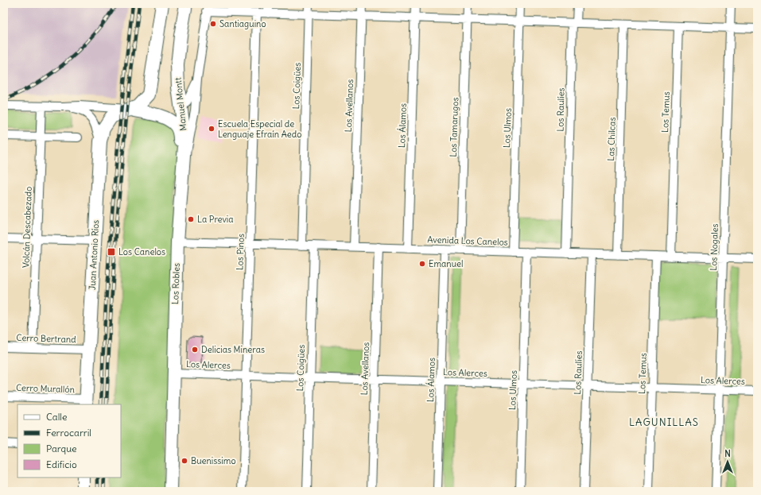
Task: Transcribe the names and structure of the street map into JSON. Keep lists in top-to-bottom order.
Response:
{
  "streets": {
    "main road": ["Manuel Montt", "Juan Antonio Ríos", "Los Robles"],
    "street": [
      "Los Coigües",
      "Los Avellanos",
      "Los Raulíes",
      "Los Temus",
      "Los Álamos",
      "Los Tamarugos",
      "Los Ulmos",
      "Las Chilcas",
      "Volcán Descabezado",
      "Avenida Los Canelos",
      "Los Nogales",
      "Los Pinos",
      "Cerro Bertrand",
      "Los Alerces",
      "Cerro Murallón"
    ]
  },
  "crossings": [
    ["Los Coigües", "Avenida Los Canelos"],
    ["Los Coigües", "Los Alerces"],
    ["Manuel Montt", "Los Robles"],
    ["Los Avellanos", "Avenida Los Canelos"],
    ["Los Avellanos", "Los Alerces"],
    ["Los Raulíes", "Avenida Los Canelos"],
    ["Los Raulíes", "Los Alerces"],
    ["Los Temus", "Avenida Los Canelos"],
    ["Los Temus", "Los Alerces"],
    ["Los Álamos", "Avenida Los Canelos"],
    ["Los Álamos", "Los Alerces"],
    ["Los Tamarugos", "Avenida Los Canelos"],
    ["Los Ulmos", "Avenida Los Canelos"],
    ["Los Ulmos", "Los Alerces"],
    ["Las Chilcas", "Avenida Los Canelos"],
    ["Volcán Descabezado", "Cerro Bertrand"],
    ["Avenida Los Canelos", "Los Nogales"],
    ["Avenida Los Canelos", "Los Pinos"],
    ["Avenida Los Canelos", "Los Robles"],
    ["Los Nogales", "Los Alerces"],
    ["Los Pinos", "Los Alerces"],
    ["Juan Antonio Ríos", "Cerro Bertrand"],
    ["Juan Antonio Ríos", "Cerro Murallón"],
    ["Los Robles", "Los Alerces"]
  ],
  "districts": ["LAGUNILLAS"],
  "places": {
    "other": [
      "Santiaguino",
      "Escuela Especial de Lenguaje Efraín Aedo",
      "La Previa",
      "Emanuel",
      "Delicias Mineras",
      "Buenissimo"
    ],
    "transit": ["Los Canelos"]
  },
  "legend": [
    "Calle",
    "Ferrocarril",
    "Parque",
    "Edificio"
  ],
  "north": "top"
}
